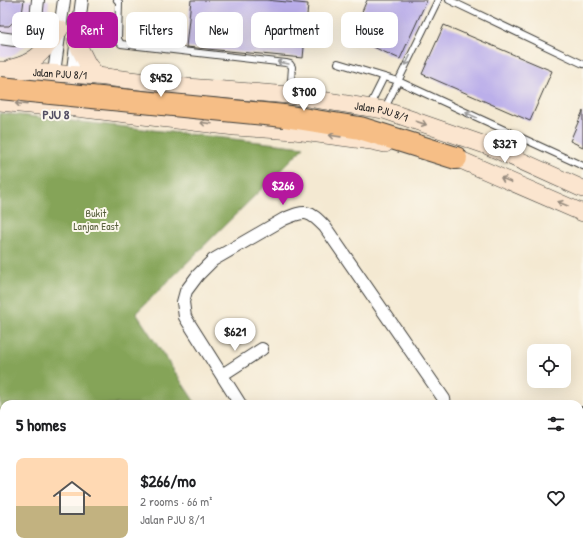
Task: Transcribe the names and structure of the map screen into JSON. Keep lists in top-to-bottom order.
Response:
{
  "streets": {
    "main road": ["Jalan PJU 8/1"]
  },
  "districts": ["PJU 8"],
  "parks": ["Bukit Lanjan East"],
  "page": {
    "chip": [
      "Buy",
      "Rent",
      "Filters",
      "New",
      "Apartment",
      "House"
    ],
    "price": [
      "$452",
      "$700",
      "$327",
      "$266",
      "$621"
    ],
    "heading": "5 homes",
    "list": [
      {
        "name": "$266/mo",
        "note": "2 rooms · 66 m² · Jalan PJU 8/1"
      }
    ]
  }
}
